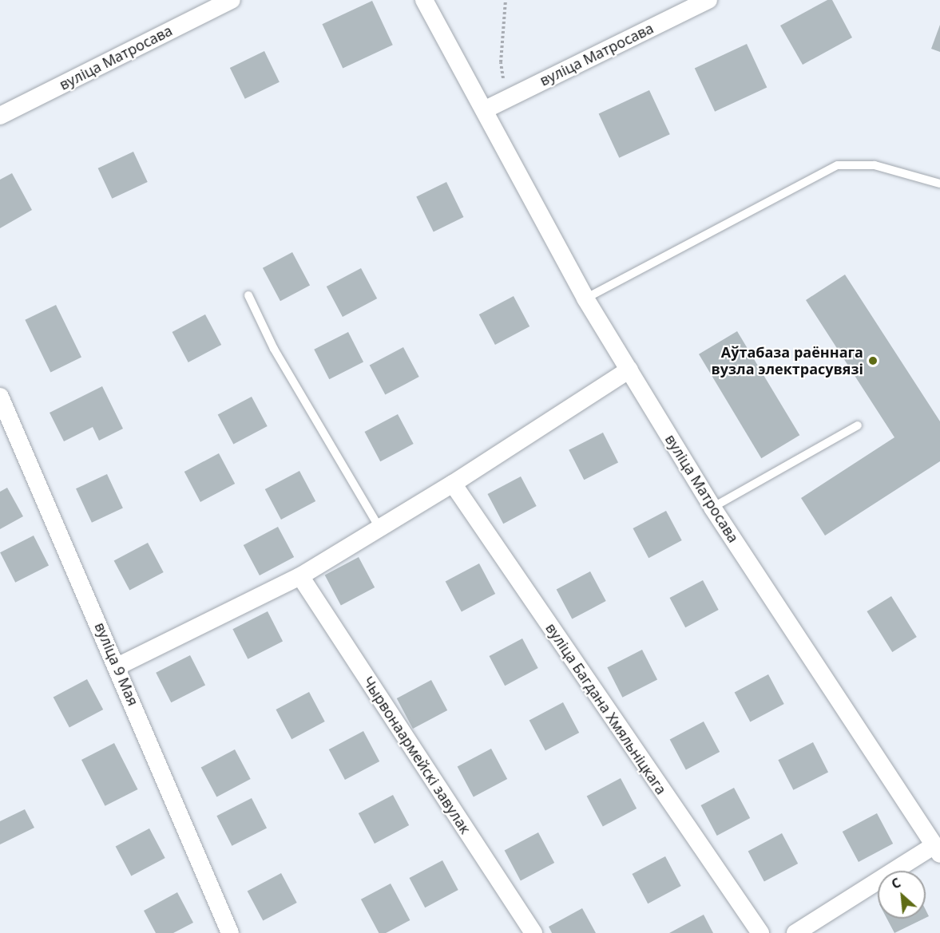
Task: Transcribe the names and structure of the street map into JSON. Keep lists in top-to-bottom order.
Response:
{
  "streets": {
    "street": [
      "вуліца Матросава",
      "вуліца 9 Мая",
      "вуліца Багдана Хмяльніцкага",
      "Чырвонаармейскі завулак"
    ]
  },
  "places": ["Аўтабаза раённага вузла электрасувязі"],
  "north": "top left"
}
